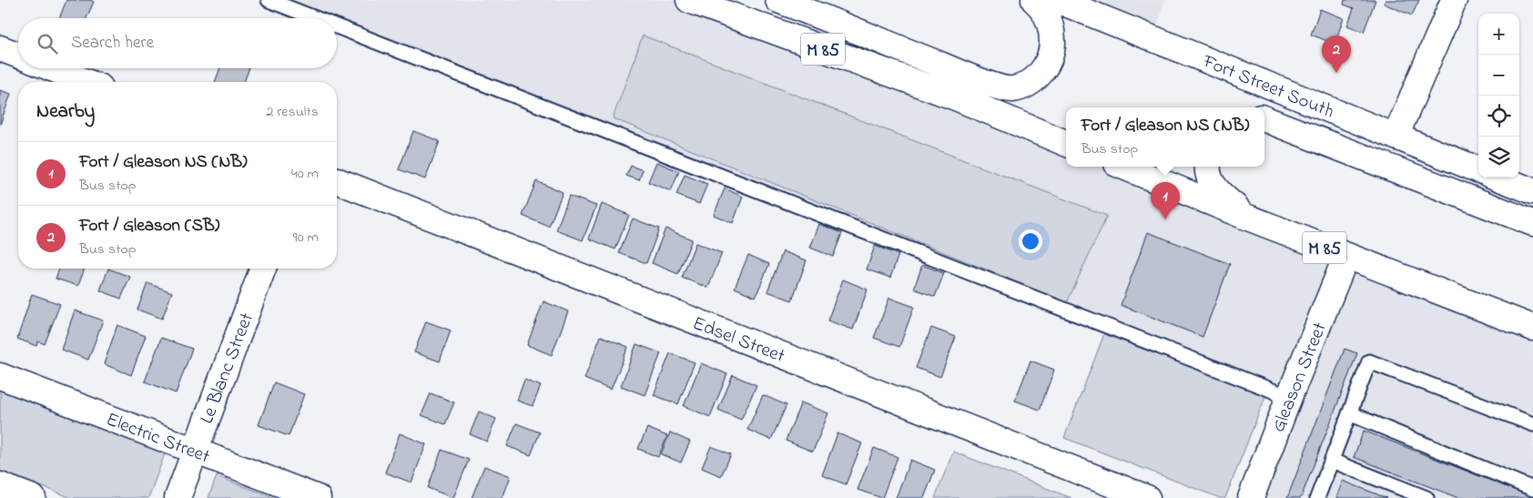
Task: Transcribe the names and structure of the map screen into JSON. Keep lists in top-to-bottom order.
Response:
{
  "streets": {
    "main road": [
      "M 85",
      "Fort Street South",
      "Edsel Street",
      "Le Blanc Street",
      "Gleason Street",
      "Electric Street"
    ]
  },
  "crossings": [
    ["M 85", "Gleason Street"],
    ["Le Blanc Street", "Electric Street"]
  ],
  "page": {
    "map_buttons": ["+", "−"],
    "search": "Search here",
    "pins": ["2", "1"],
    "heading": ["Nearby", "2 results"],
    "popup": ["Fort / Gleason NS (NB)", "Bus stop"],
    "list": [
      {
        "mark": "1",
        "name": "Fort / Gleason NS (NB)",
        "note": "Bus stop",
        "value": "40 m"
      },
      {
        "mark": "2",
        "name": "Fort / Gleason (SB)",
        "note": "Bus stop",
        "value": "90 m"
      }
    ]
  }
}
